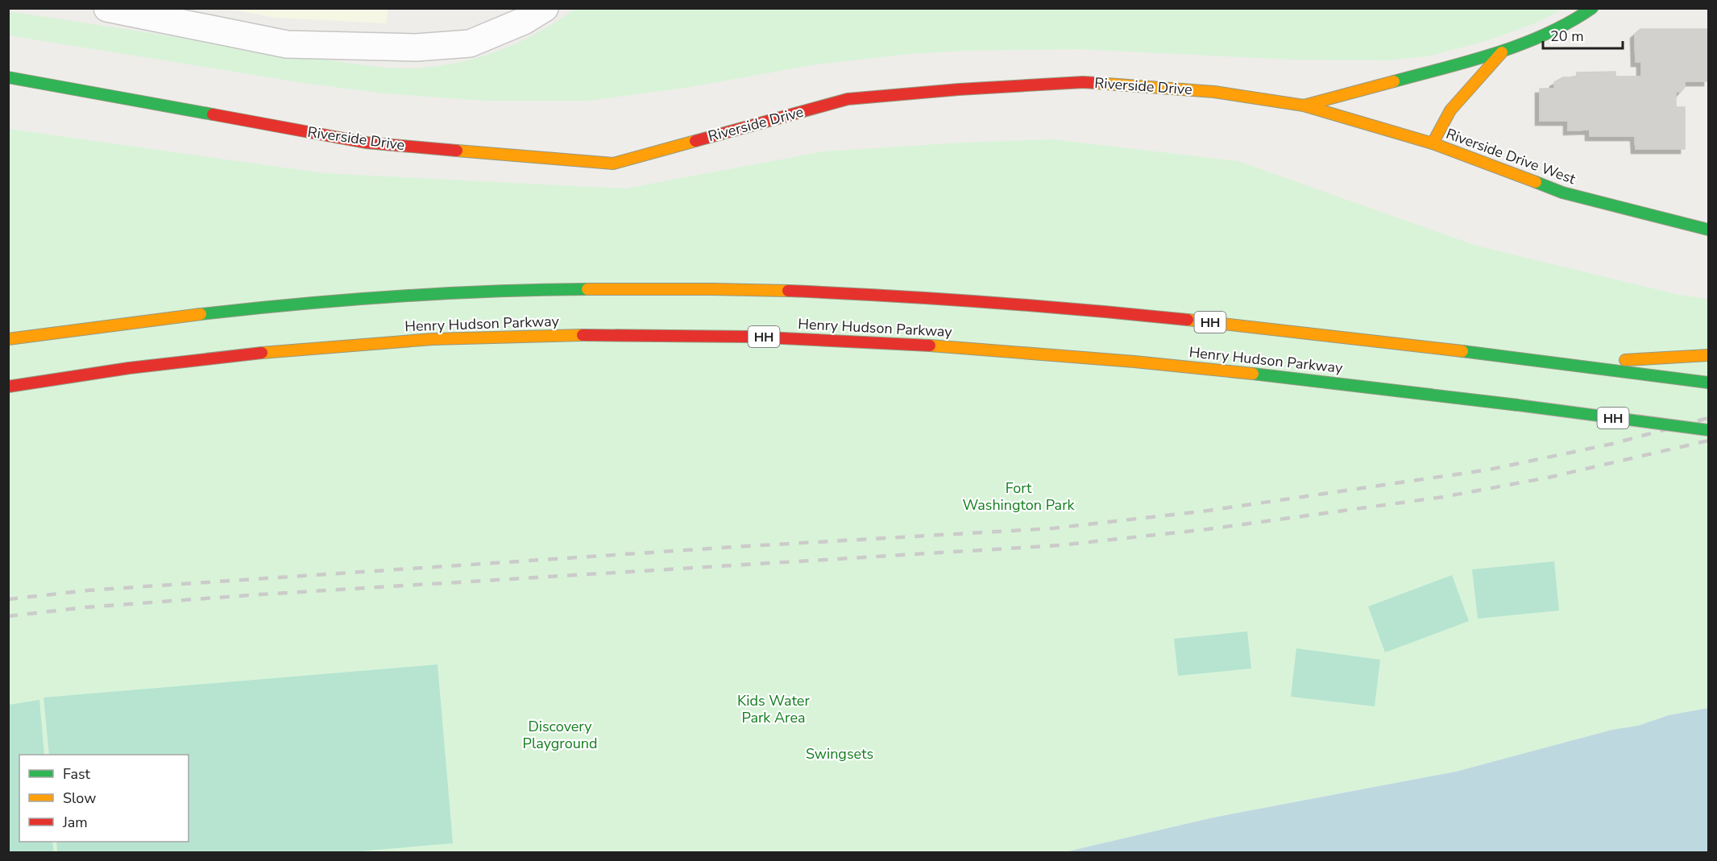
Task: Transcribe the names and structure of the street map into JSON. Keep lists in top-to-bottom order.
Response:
{
  "streets": {
    "main road": [
      "Riverside Drive",
      "Riverside Drive West",
      "HH",
      "Henry Hudson Parkway"
    ]
  },
  "crossings": [
    ["Riverside Drive", "Riverside Drive West"]
  ],
  "parks": [
    "Fort Washington Park",
    "Kids Water Park Area",
    "Discovery Playground",
    "Swingsets"
  ],
  "legend": ["Fast", "Slow", "Jam"],
  "scale_bar": "20 m"
}
